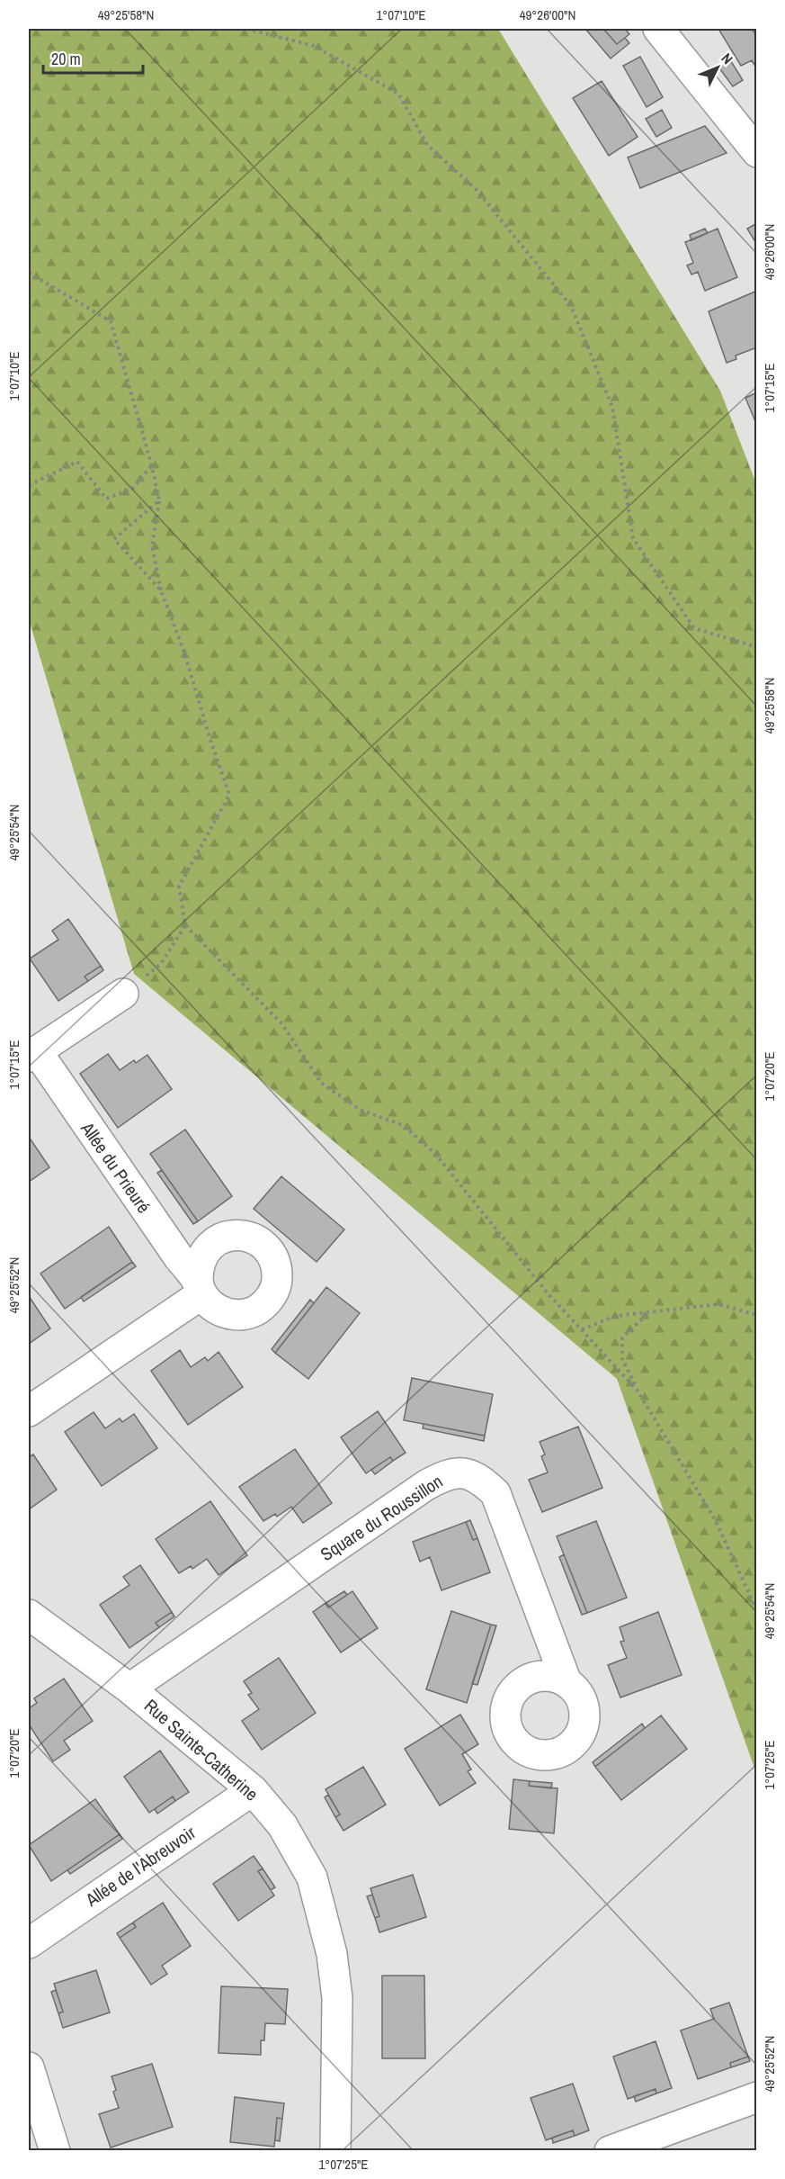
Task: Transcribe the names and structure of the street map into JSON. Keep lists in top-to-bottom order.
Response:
{
  "streets": {
    "street": [
      "Allée du Prieuré",
      "Square du Roussillon",
      "Rue Sainte-Catherine",
      "Allée de l'Abreuvoir"
    ]
  },
  "crossings": [
    ["Square du Roussillon", "Rue Sainte-Catherine"],
    ["Rue Sainte-Catherine", "Allée de l'Abreuvoir"]
  ],
  "scale_bar": "20 m",
  "north": "top right",
  "coordinates": [
    "49°25'58\"N",
    "1°07'10\"E",
    "49°26'00\"N",
    "1°07'15\"E",
    "49°25'54\"N",
    "1°07'20\"E",
    "49°25'52\"N",
    "1°07'25\"E"
  ]
}
